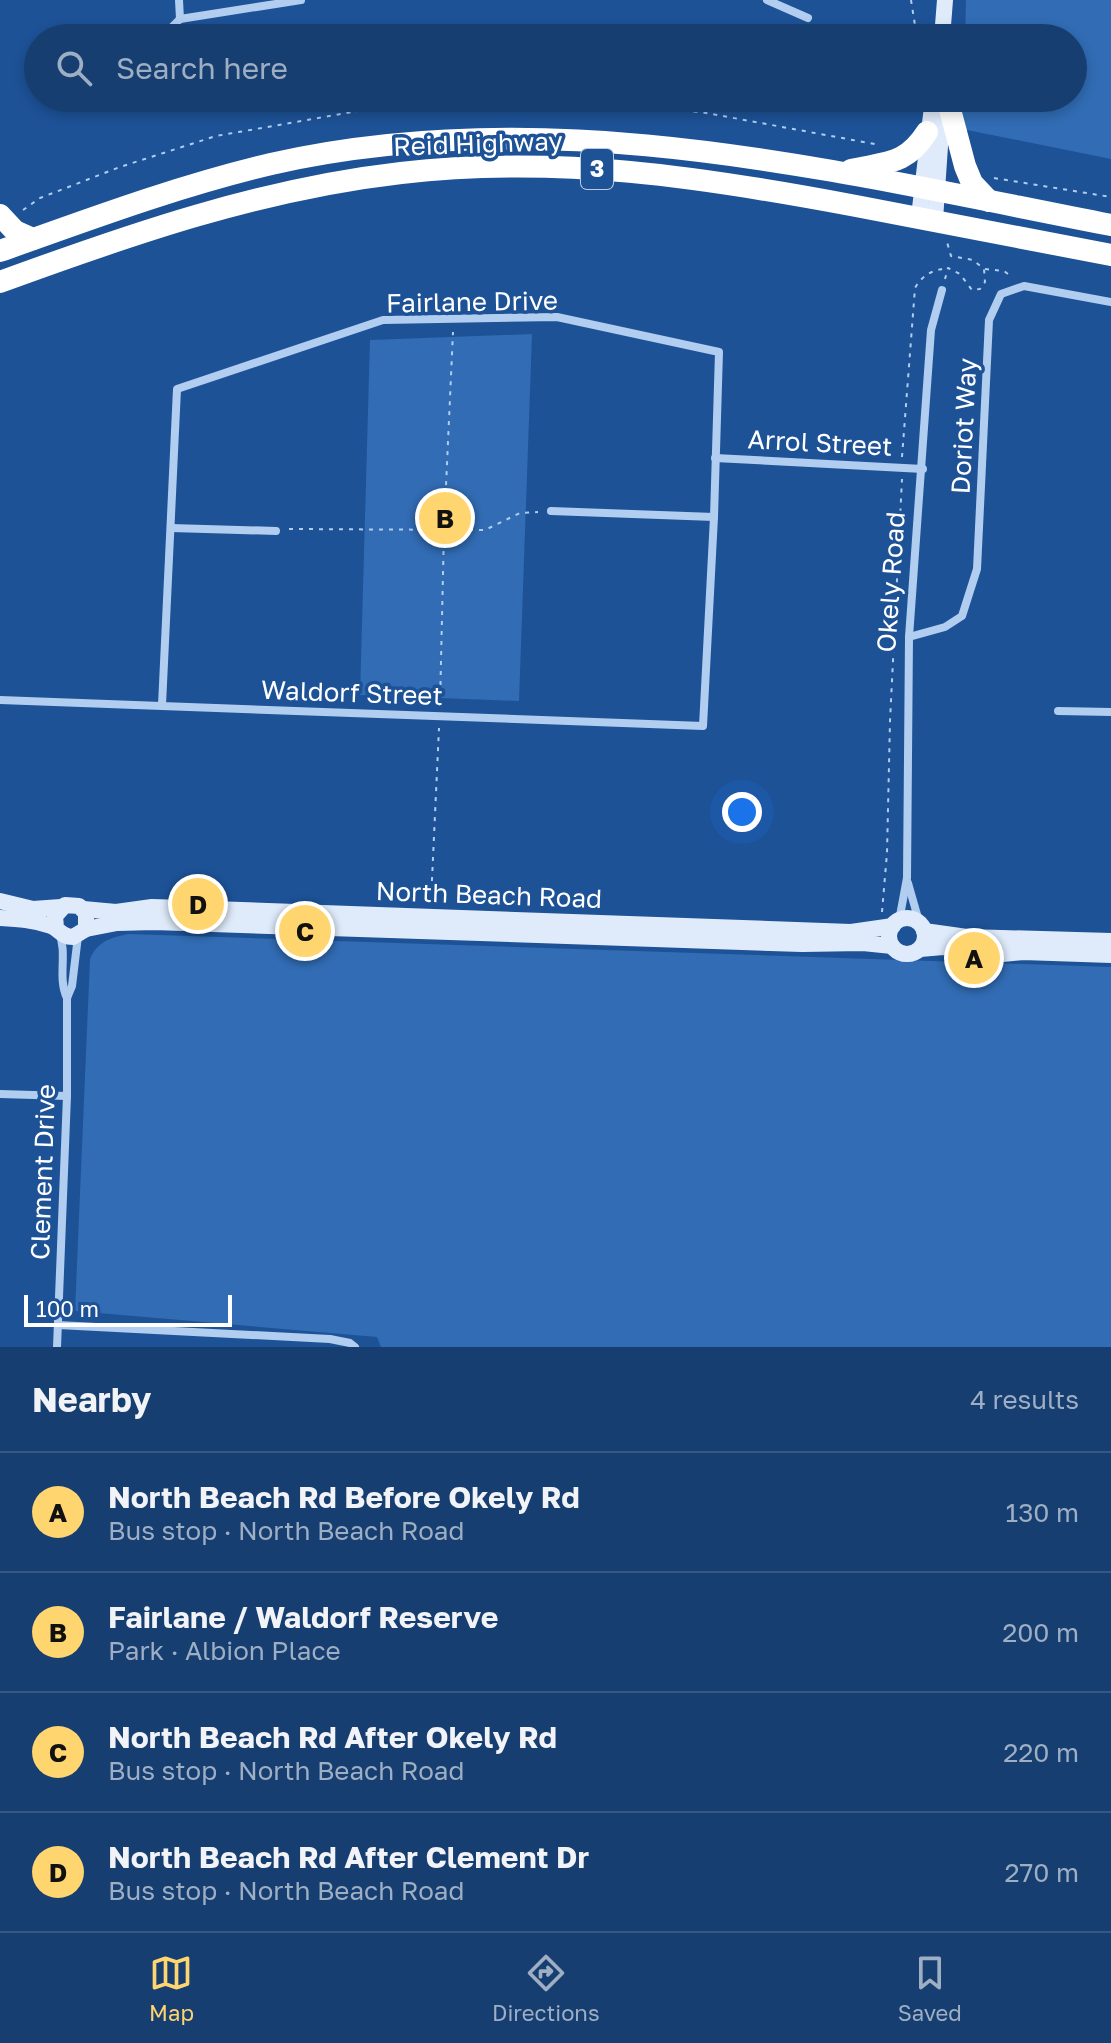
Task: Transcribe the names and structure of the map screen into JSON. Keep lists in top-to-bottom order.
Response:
{
  "streets": {
    "highway": ["Reid Highway", "3"],
    "main road": ["North Beach Road"],
    "street": [
      "Fairlane Drive",
      "Doriot Way",
      "Arrol Street",
      "Okely Road",
      "Waldorf Street",
      "Clement Drive"
    ]
  },
  "crossings": [
    ["Fairlane Drive", "Arrol Street"],
    ["Fairlane Drive", "Waldorf Street"],
    ["Doriot Way", "Okely Road"],
    ["Arrol Street", "Okely Road"],
    ["Okely Road", "North Beach Road"],
    ["North Beach Road", "Clement Drive"]
  ],
  "scale_bar": "100 m",
  "page": {
    "search": "Search here",
    "pins": [
      "B",
      "D",
      "C",
      "A"
    ],
    "scale": "100 m",
    "heading": ["Nearby", "4 results"],
    "list": [
      {
        "mark": "A",
        "name": "North Beach Rd Before Okely Rd",
        "note": "Bus stop · North Beach Road",
        "value": "130 m"
      },
      {
        "mark": "B",
        "name": "Fairlane / Waldorf Reserve",
        "note": "Park · Albion Place",
        "value": "200 m"
      },
      {
        "mark": "C",
        "name": "North Beach Rd After Okely Rd",
        "note": "Bus stop · North Beach Road",
        "value": "220 m"
      },
      {
        "mark": "D",
        "name": "North Beach Rd After Clement Dr",
        "note": "Bus stop · North Beach Road",
        "value": "270 m"
      }
    ],
    "nav": ["Map", "Directions", "Saved"]
  }
}
